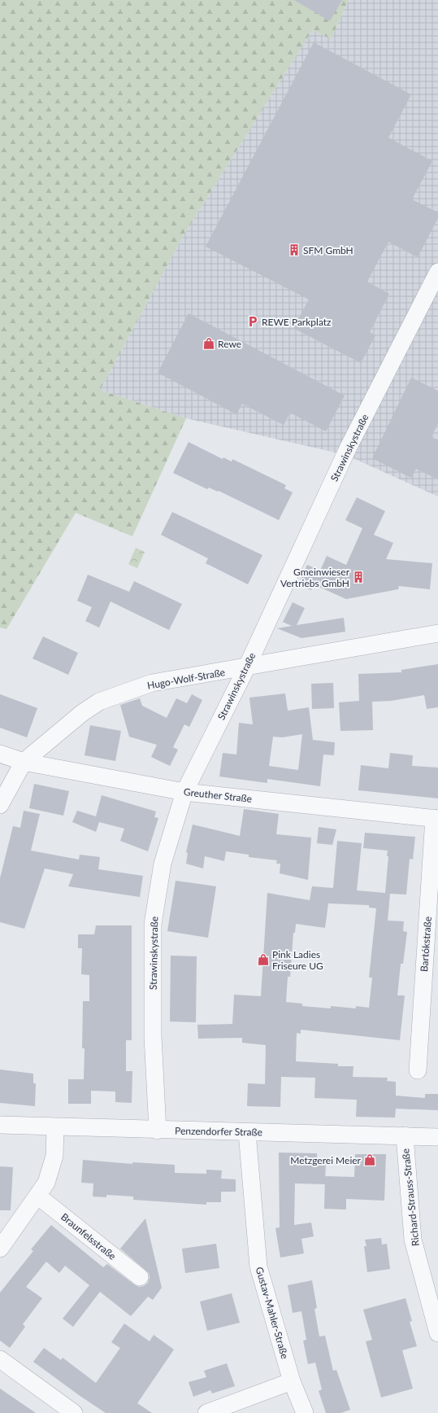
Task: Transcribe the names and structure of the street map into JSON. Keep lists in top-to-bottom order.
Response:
{
  "streets": {
    "street": [
      "Strawinskystraße",
      "Hugo-Wolf-Straße",
      "Greuther Straße",
      "Bartókstraße",
      "Penzendorfer Straße",
      "Richard-Strauss-Straße",
      "Braunfelsstraße",
      "Gustav-Mahler-Straße"
    ]
  },
  "crossings": [
    ["Strawinskystraße", "Hugo-Wolf-Straße"],
    ["Strawinskystraße", "Greuther Straße"],
    ["Strawinskystraße", "Penzendorfer Straße"],
    ["Hugo-Wolf-Straße", "Greuther Straße"],
    ["Greuther Straße", "Bartókstraße"],
    ["Penzendorfer Straße", "Richard-Strauss-Straße"],
    ["Penzendorfer Straße", "Gustav-Mahler-Straße"]
  ],
  "places": {
    "building": ["SFM GmbH", "Gmeinwieser Vertriebs GmbH"],
    "parking": ["REWE Parkplatz"],
    "shop": ["Rewe", "Pink Ladies Friseure UG", "Metzgerei Meier"]
  }
}
